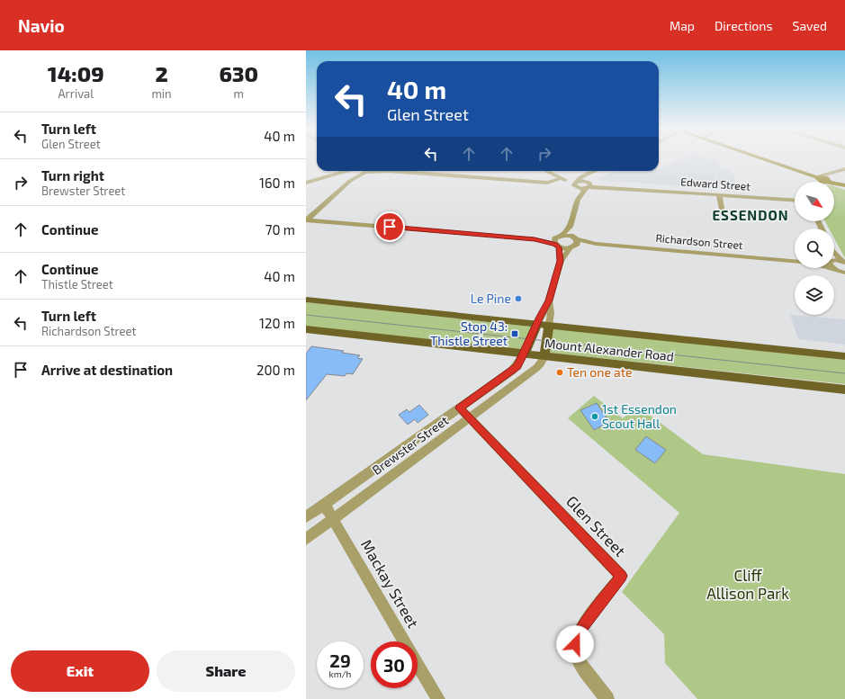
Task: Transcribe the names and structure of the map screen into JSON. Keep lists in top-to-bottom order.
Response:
{
  "streets": {
    "main road": ["Mount Alexander Road"],
    "street": [
      "Edward Street",
      "Richardson Street",
      "Brewster Street",
      "Glen Street",
      "Mackay Street"
    ]
  },
  "crossings": [
    ["Mount Alexander Road", "Brewster Street"],
    ["Brewster Street", "Glen Street"],
    ["Brewster Street", "Mackay Street"]
  ],
  "districts": ["ESSENDON"],
  "parks": ["Cliff Allison Park"],
  "places": {
    "other": ["Le Pine", "Ten one ate", "1st Essendon Scout Hall"],
    "transit": ["Stop 43: Thistle Street"]
  },
  "north": "bottom right",
  "page": {
    "header": "Navio",
    "nav": ["Map", "Directions", "Saved"],
    "eta": [
      "14:09",
      "Arrival",
      "2",
      "min",
      "630",
      "m"
    ],
    "turn": ["40 m", "Glen Street"],
    "list": [
      {
        "name": "Turn left",
        "note": "Glen Street",
        "value": "40 m"
      },
      {
        "name": "Turn right",
        "note": "Brewster Street",
        "value": "160 m"
      },
      {
        "name": "Continue",
        "value": "70 m"
      },
      {
        "name": "Continue",
        "note": "Thistle Street",
        "value": "40 m"
      },
      {
        "name": "Turn left",
        "note": "Richardson Street",
        "value": "120 m"
      },
      {
        "name": "Arrive at destination",
        "value": "200 m"
      }
    ],
    "speed": "29 km/h",
    "limit": "30",
    "buttons": ["Exit", "Share"]
  }
}
